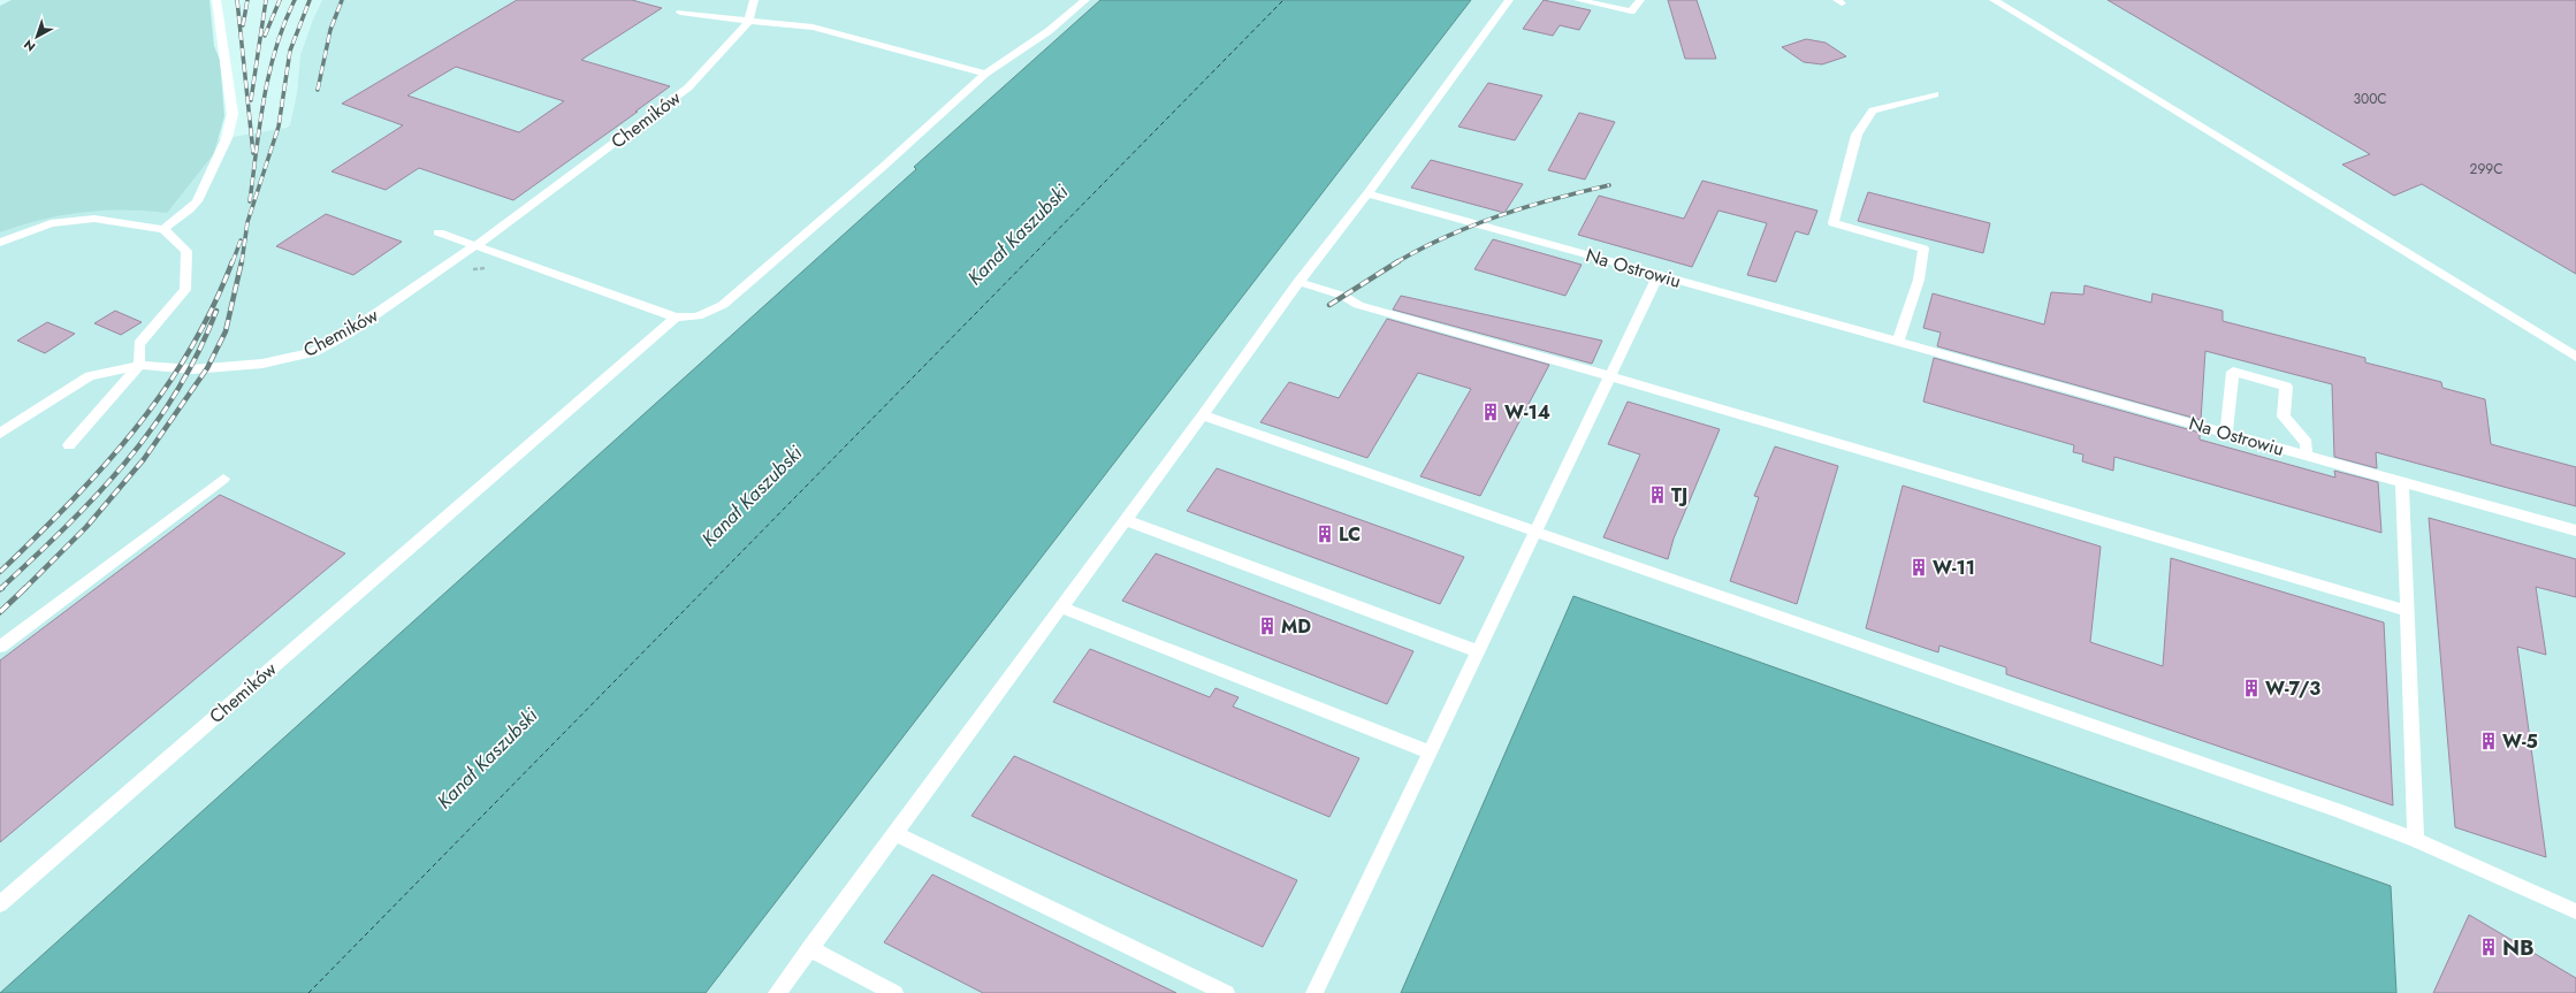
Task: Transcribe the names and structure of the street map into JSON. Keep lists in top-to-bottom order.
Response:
{
  "streets": {
    "lane": ["Chemików", "Na Ostrowiu"]
  },
  "water": ["Kanał Kaszubski"],
  "places": {
    "building": [
      "W-14",
      "TJ",
      "LC",
      "W-11",
      "MD",
      "W-7/3",
      "W-5",
      "NB"
    ]
  },
  "house_numbers": ["300C", "299C"],
  "north": "bottom left"
}
